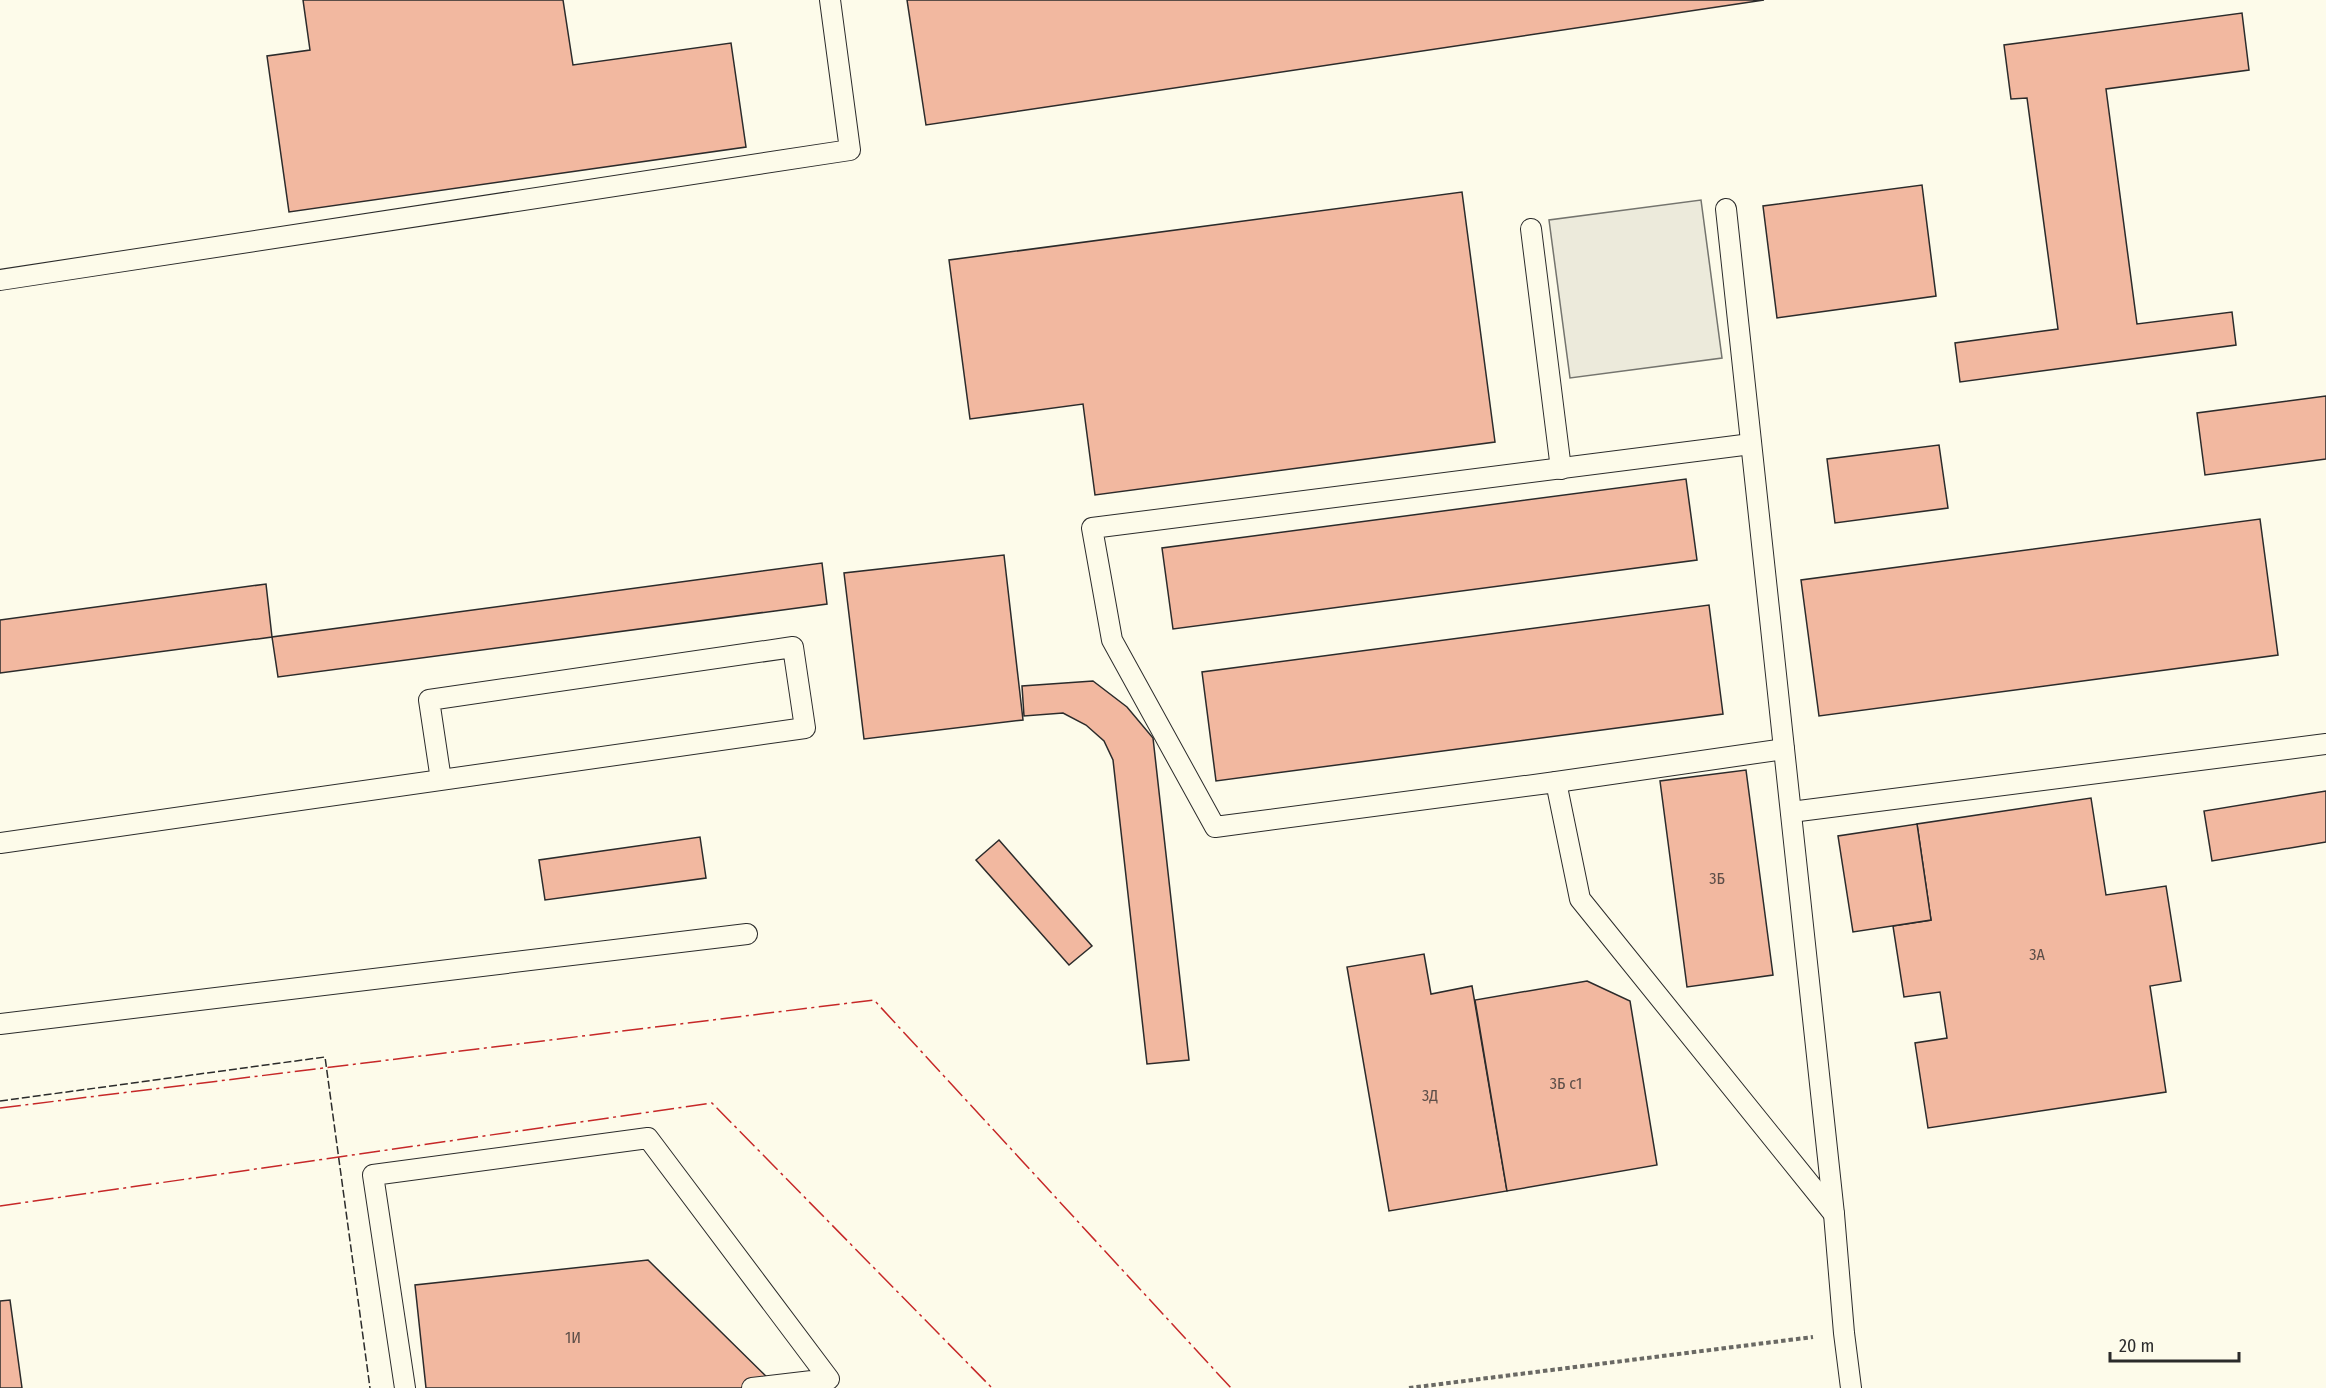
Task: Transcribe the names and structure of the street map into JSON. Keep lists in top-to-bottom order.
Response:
{
  "house_numbers": [
    "3Б",
    "3А",
    "3Б с1",
    "3Д",
    "1И"
  ],
  "scale_bar": "20 m"
}
